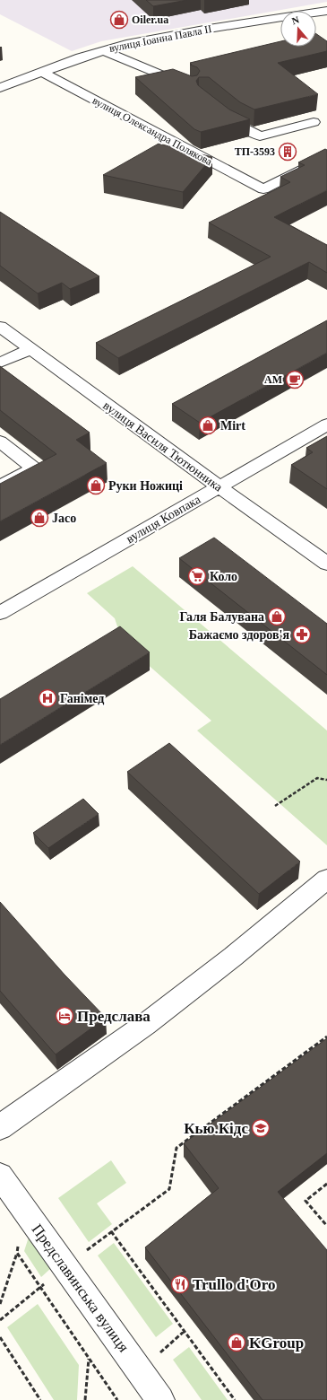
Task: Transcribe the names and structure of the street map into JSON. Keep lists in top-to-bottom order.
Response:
{
  "streets": {
    "street": [
      "вулиця Іоанна Павла II",
      "вулиця Олександра Полякова",
      "вулиця Василя Тютюнника",
      "вулиця Ковпака",
      "Предславинська вулиця"
    ]
  },
  "crossings": [
    ["вулиця Іоанна Павла II", "вулиця Олександра Полякова"],
    ["вулиця Василя Тютюнника", "вулиця Ковпака"]
  ],
  "places": {
    "shop": [
      "Oiler.ua",
      "Mirt",
      "Руки Ножиці",
      "Jaco",
      "Галя Балувана",
      "KGroup"
    ],
    "building": ["ТП-3593"],
    "cafe": ["AM"],
    "supermarket": ["Коло"],
    "pharmacy": ["Бажаємо здоров'я"],
    "hospital": ["Ганімед"],
    "hotel": ["Предслава"],
    "school or university": ["Кью.Кідс"],
    "restaurant": ["Trullo d'Oro"]
  },
  "north": "top"
}
